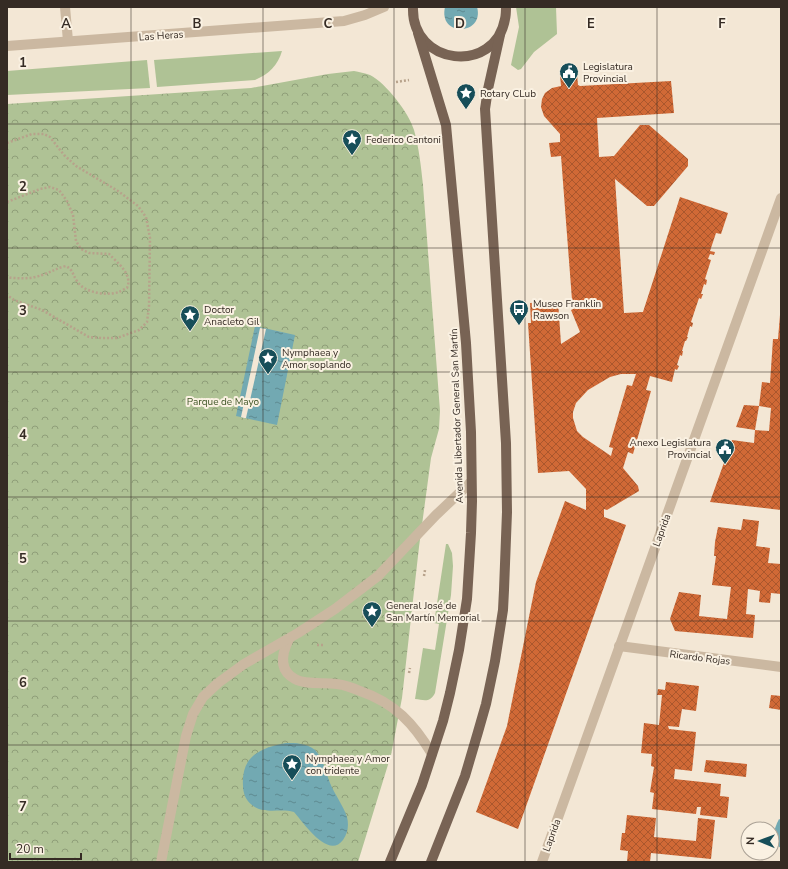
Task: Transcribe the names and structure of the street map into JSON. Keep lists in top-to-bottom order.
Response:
{
  "streets": {
    "main road": ["Avenida Libertador General San Martín"],
    "street": ["Las Heras", "Laprida", "Ricardo Rojas"]
  },
  "crossings": [
    ["Laprida", "Ricardo Rojas"]
  ],
  "parks": ["Parque de Mayo"],
  "places": {
    "public building": ["Legislatura Provincial", "Anexo Legislatura Provincial"],
    "place": [
      "Rotary CLub",
      "Federico Cantoni",
      "Doctor Anacleto Gil",
      "Nymphaea y Amor soplando",
      "General José de San Martín Memorial",
      "Nymphaea y Amor con tridente"
    ],
    "bus stop": ["Museo Franklin Rawson"]
  },
  "scale_bar": "20 m",
  "north": "left",
  "grid": {
    "columns": [
      "A",
      "B",
      "C",
      "D",
      "E",
      "F"
    ],
    "rows": [
      "1",
      "2",
      "3",
      "4",
      "5",
      "6",
      "7"
    ]
  }
}
